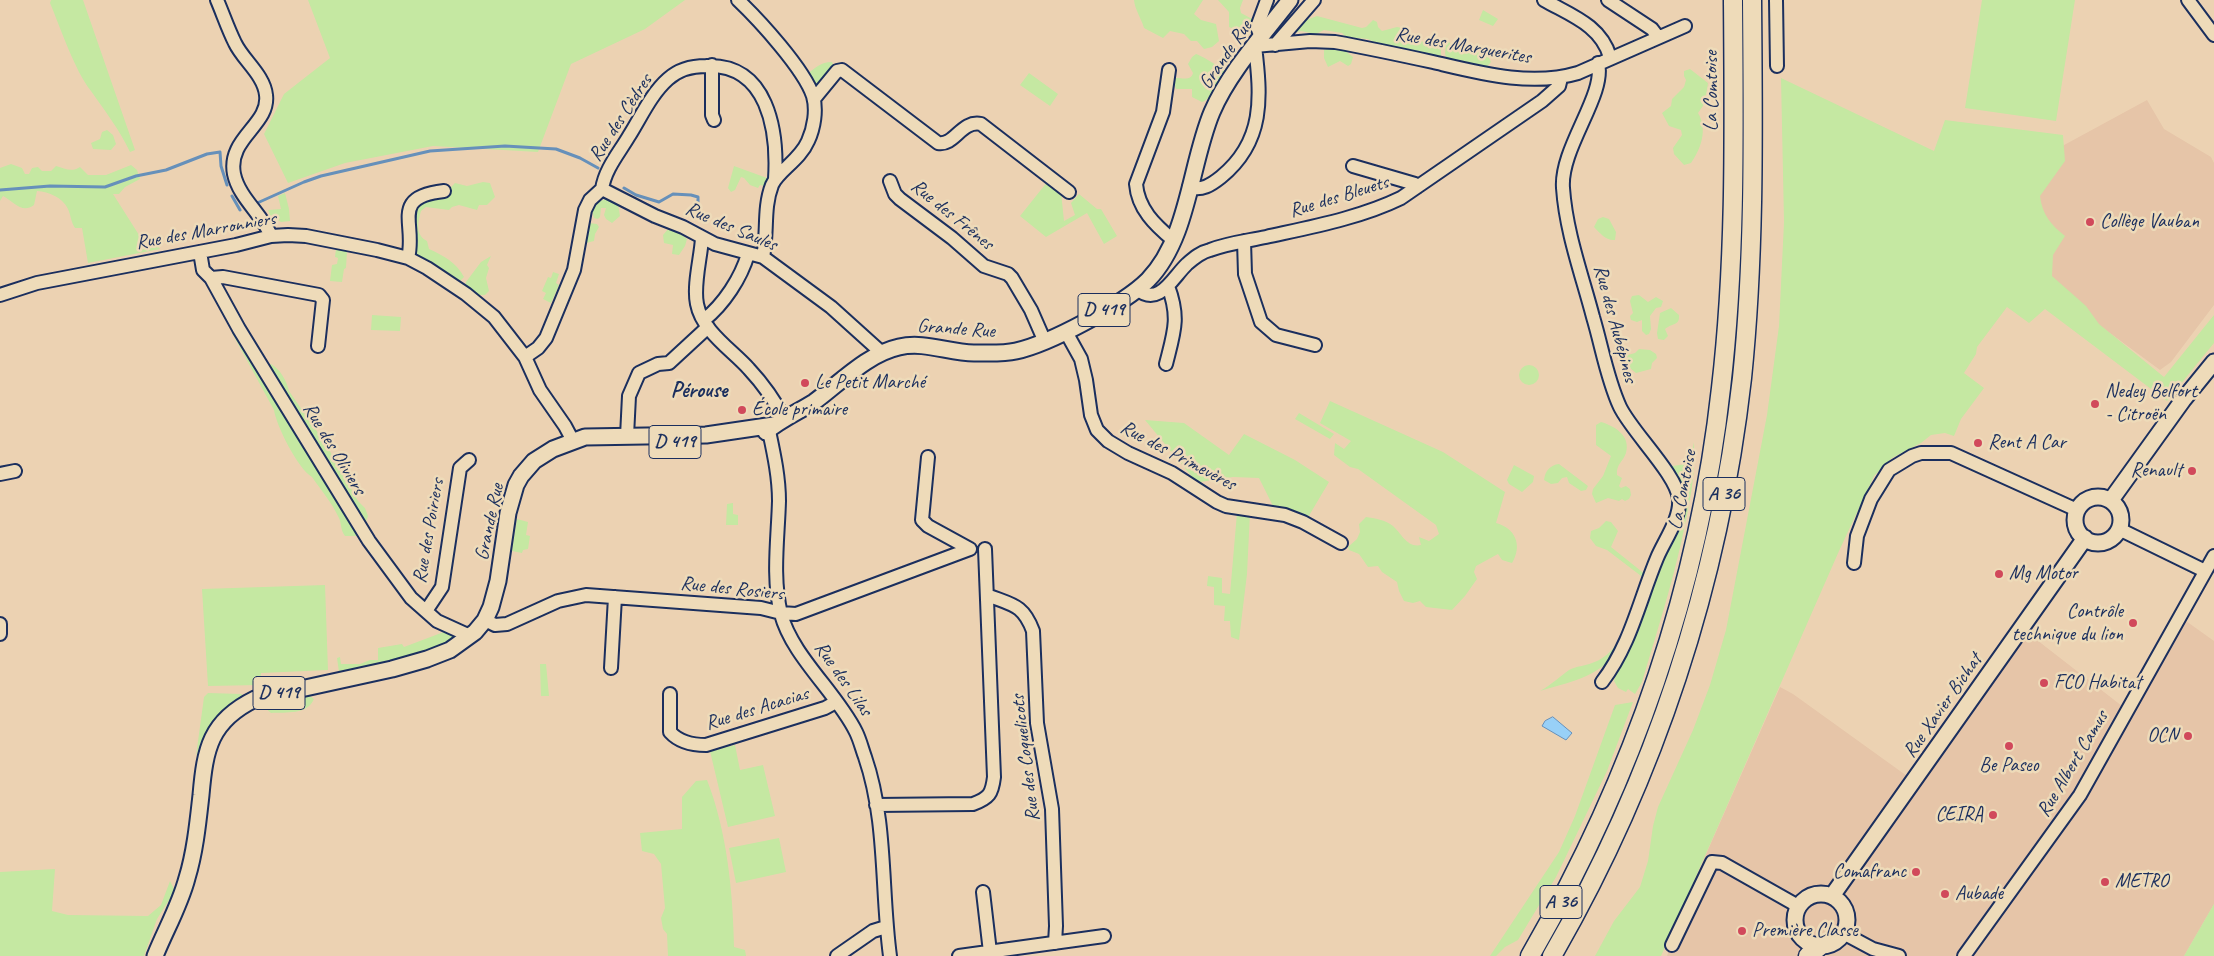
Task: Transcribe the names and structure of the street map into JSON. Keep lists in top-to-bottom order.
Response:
{
  "streets": {
    "highway": ["La Comtoise", "A 36"],
    "main road": ["Grande Rue", "D 419", "Rue Xavier Bichat"],
    "street": [
      "Rue des Marguerites",
      "Rue des Cèdres",
      "Rue des Bleuets",
      "Rue des Frênes",
      "Rue des Saules",
      "Rue des Marronniers",
      "Rue des Aubépines",
      "Rue des Oliviers",
      "Rue des Primevères",
      "Rue des Poiriers",
      "Rue des Rosiers",
      "Rue des Lilas",
      "Rue des Acacias",
      "Rue des Coquelicots",
      "Rue Albert Camus"
    ]
  },
  "crossings": [
    ["Rue des Marguerites", "Grande Rue"],
    ["Rue des Marguerites", "Rue des Bleuets"],
    ["Rue des Marguerites", "Rue des Aubépines"],
    ["Grande Rue", "Rue des Bleuets"],
    ["Grande Rue", "Rue des Frênes"],
    ["Grande Rue", "Rue des Saules"],
    ["Grande Rue", "Rue des Marronniers"],
    ["Grande Rue", "Rue des Oliviers"],
    ["Grande Rue", "Rue des Primevères"],
    ["Grande Rue", "Rue des Rosiers"],
    ["Grande Rue", "Rue des Lilas"],
    ["Rue des Cèdres", "Rue des Saules"],
    ["Rue des Cèdres", "Rue des Marronniers"],
    ["Rue des Marronniers", "Rue des Oliviers"],
    ["Rue des Oliviers", "Rue des Poiriers"],
    ["Rue des Rosiers", "Rue des Lilas"],
    ["Rue des Lilas", "Rue des Acacias"]
  ],
  "districts": ["Pérouse"],
  "places": [
    "Collège Vauban",
    "Le Petit Marché",
    "Nedey Belfort - Citroën",
    "École primaire",
    "Rent A Car",
    "Renault",
    "Mg Motor",
    "Contrôle technique du lion",
    "FCO Habitat",
    "OCN",
    "Be Paseo",
    "CEIRA",
    "Comafranc",
    "METRO",
    "Aubade",
    "Première Classe"
  ]
}
